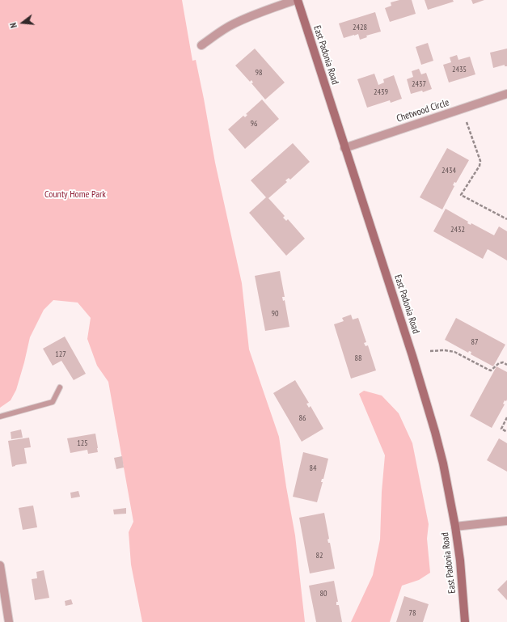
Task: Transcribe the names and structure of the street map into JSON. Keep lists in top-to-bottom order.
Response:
{
  "streets": {
    "street": ["East Padonia Road", "Chetwood Circle"]
  },
  "crossings": [
    ["East Padonia Road", "Chetwood Circle"]
  ],
  "parks": ["County Home Park"],
  "house_numbers": [
    "2428",
    "2435",
    "98",
    "2437",
    "2439",
    "96",
    "2434",
    "2432",
    "90",
    "87",
    "127",
    "88",
    "86",
    "125",
    "84",
    "82",
    "80",
    "78"
  ],
  "north": "left"
}
